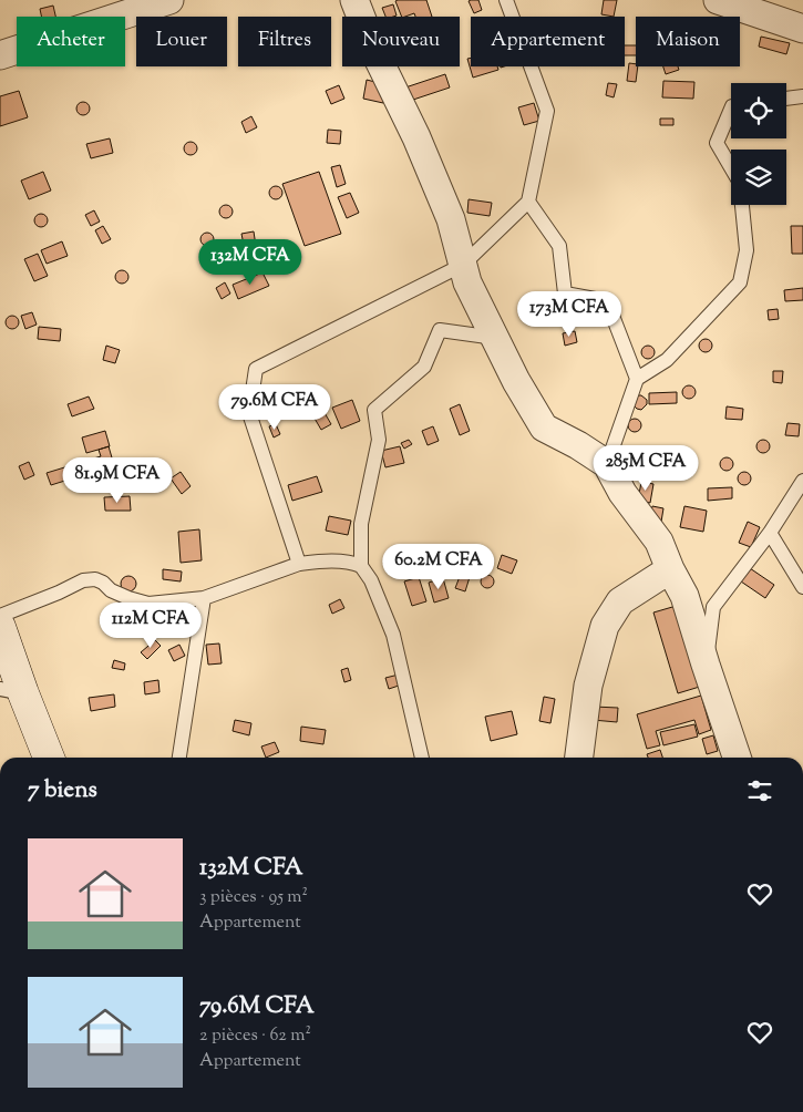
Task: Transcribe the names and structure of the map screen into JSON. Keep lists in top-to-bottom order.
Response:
{
  "page": {
    "chip": [
      "Acheter",
      "Louer",
      "Filtres",
      "Nouveau",
      "Appartement",
      "Maison"
    ],
    "price": [
      "132M CFA",
      "173M CFA",
      "79.6M CFA",
      "285M CFA",
      "81.9M CFA",
      "60.2M CFA",
      "112M CFA"
    ],
    "heading": "7 biens",
    "list": [
      {
        "name": "132M CFA",
        "note": "3 pièces · 95 m² · Appartement"
      },
      {
        "name": "79.6M CFA",
        "note": "2 pièces · 62 m² · Appartement"
      }
    ]
  }
}
